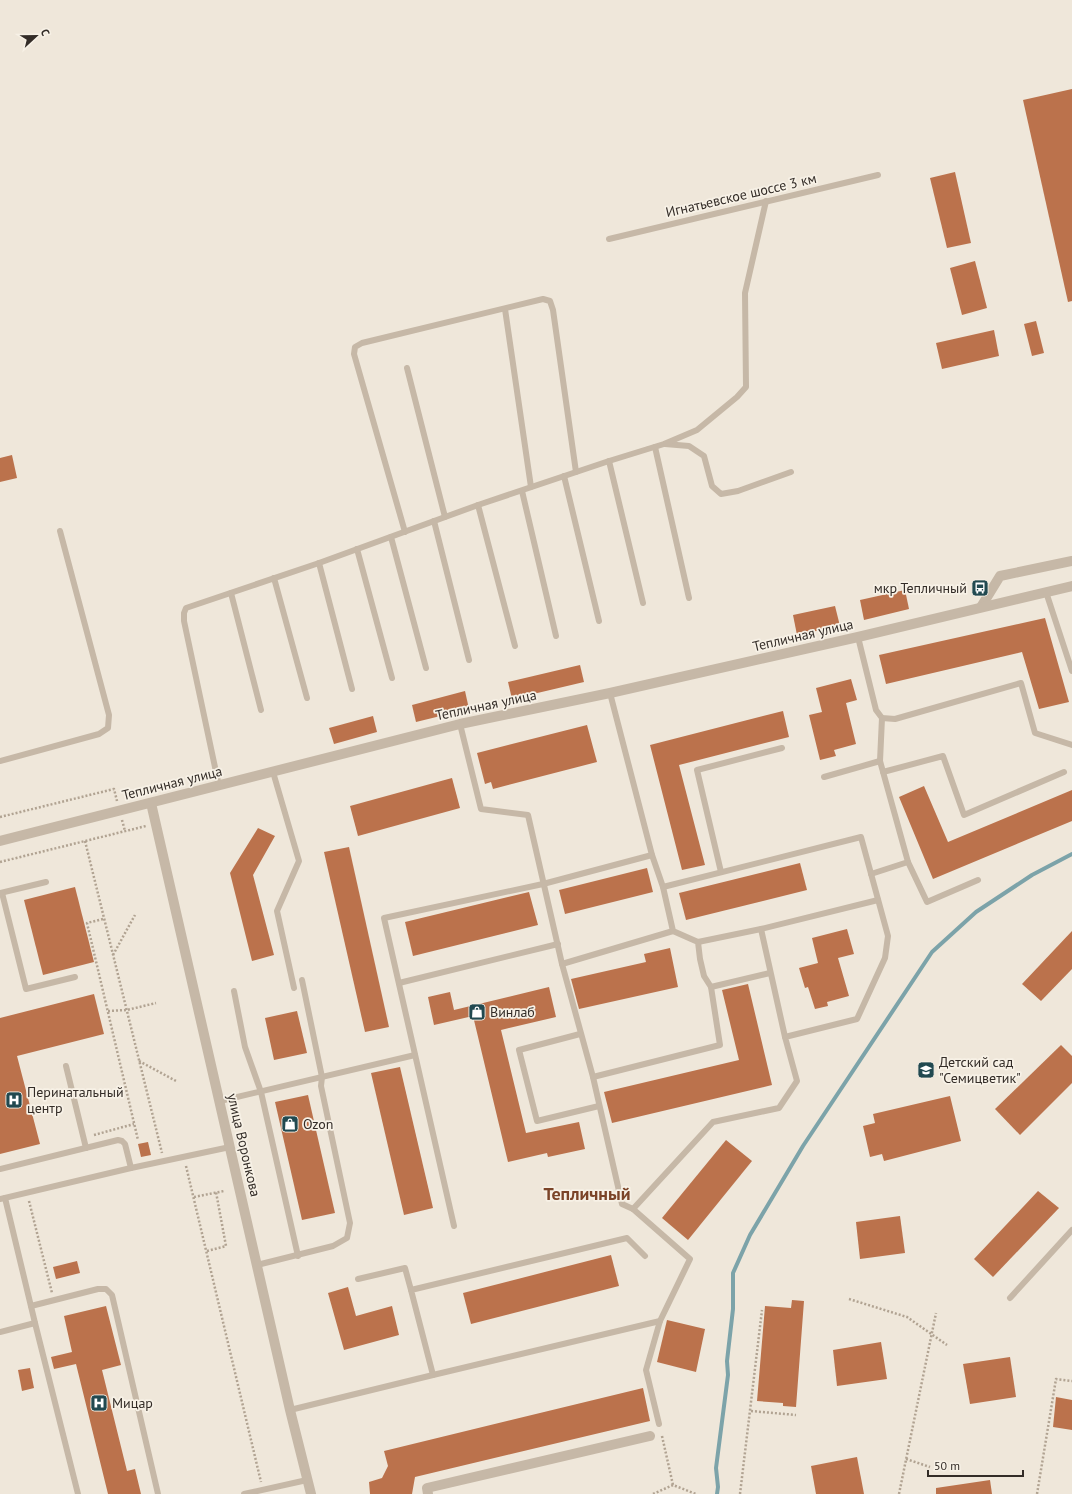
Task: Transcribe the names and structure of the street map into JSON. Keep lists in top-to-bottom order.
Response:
{
  "streets": {
    "street": ["Тепличная улица", "улица Воронкова"],
    "lane": ["Игнатьевское шоссе 3 км"]
  },
  "crossings": [
    ["Тепличная улица", "улица Воронкова"]
  ],
  "districts": ["Тепличный"],
  "places": {
    "bus stop": ["мкр Тепличный"],
    "shop": ["Винлаб", "Ozon"],
    "school or university": ["Детский сад \"Семицветик\""],
    "hospital": ["Перинатальный центр", "Мицар"]
  },
  "scale_bar": "50 m",
  "north": "right"
}
